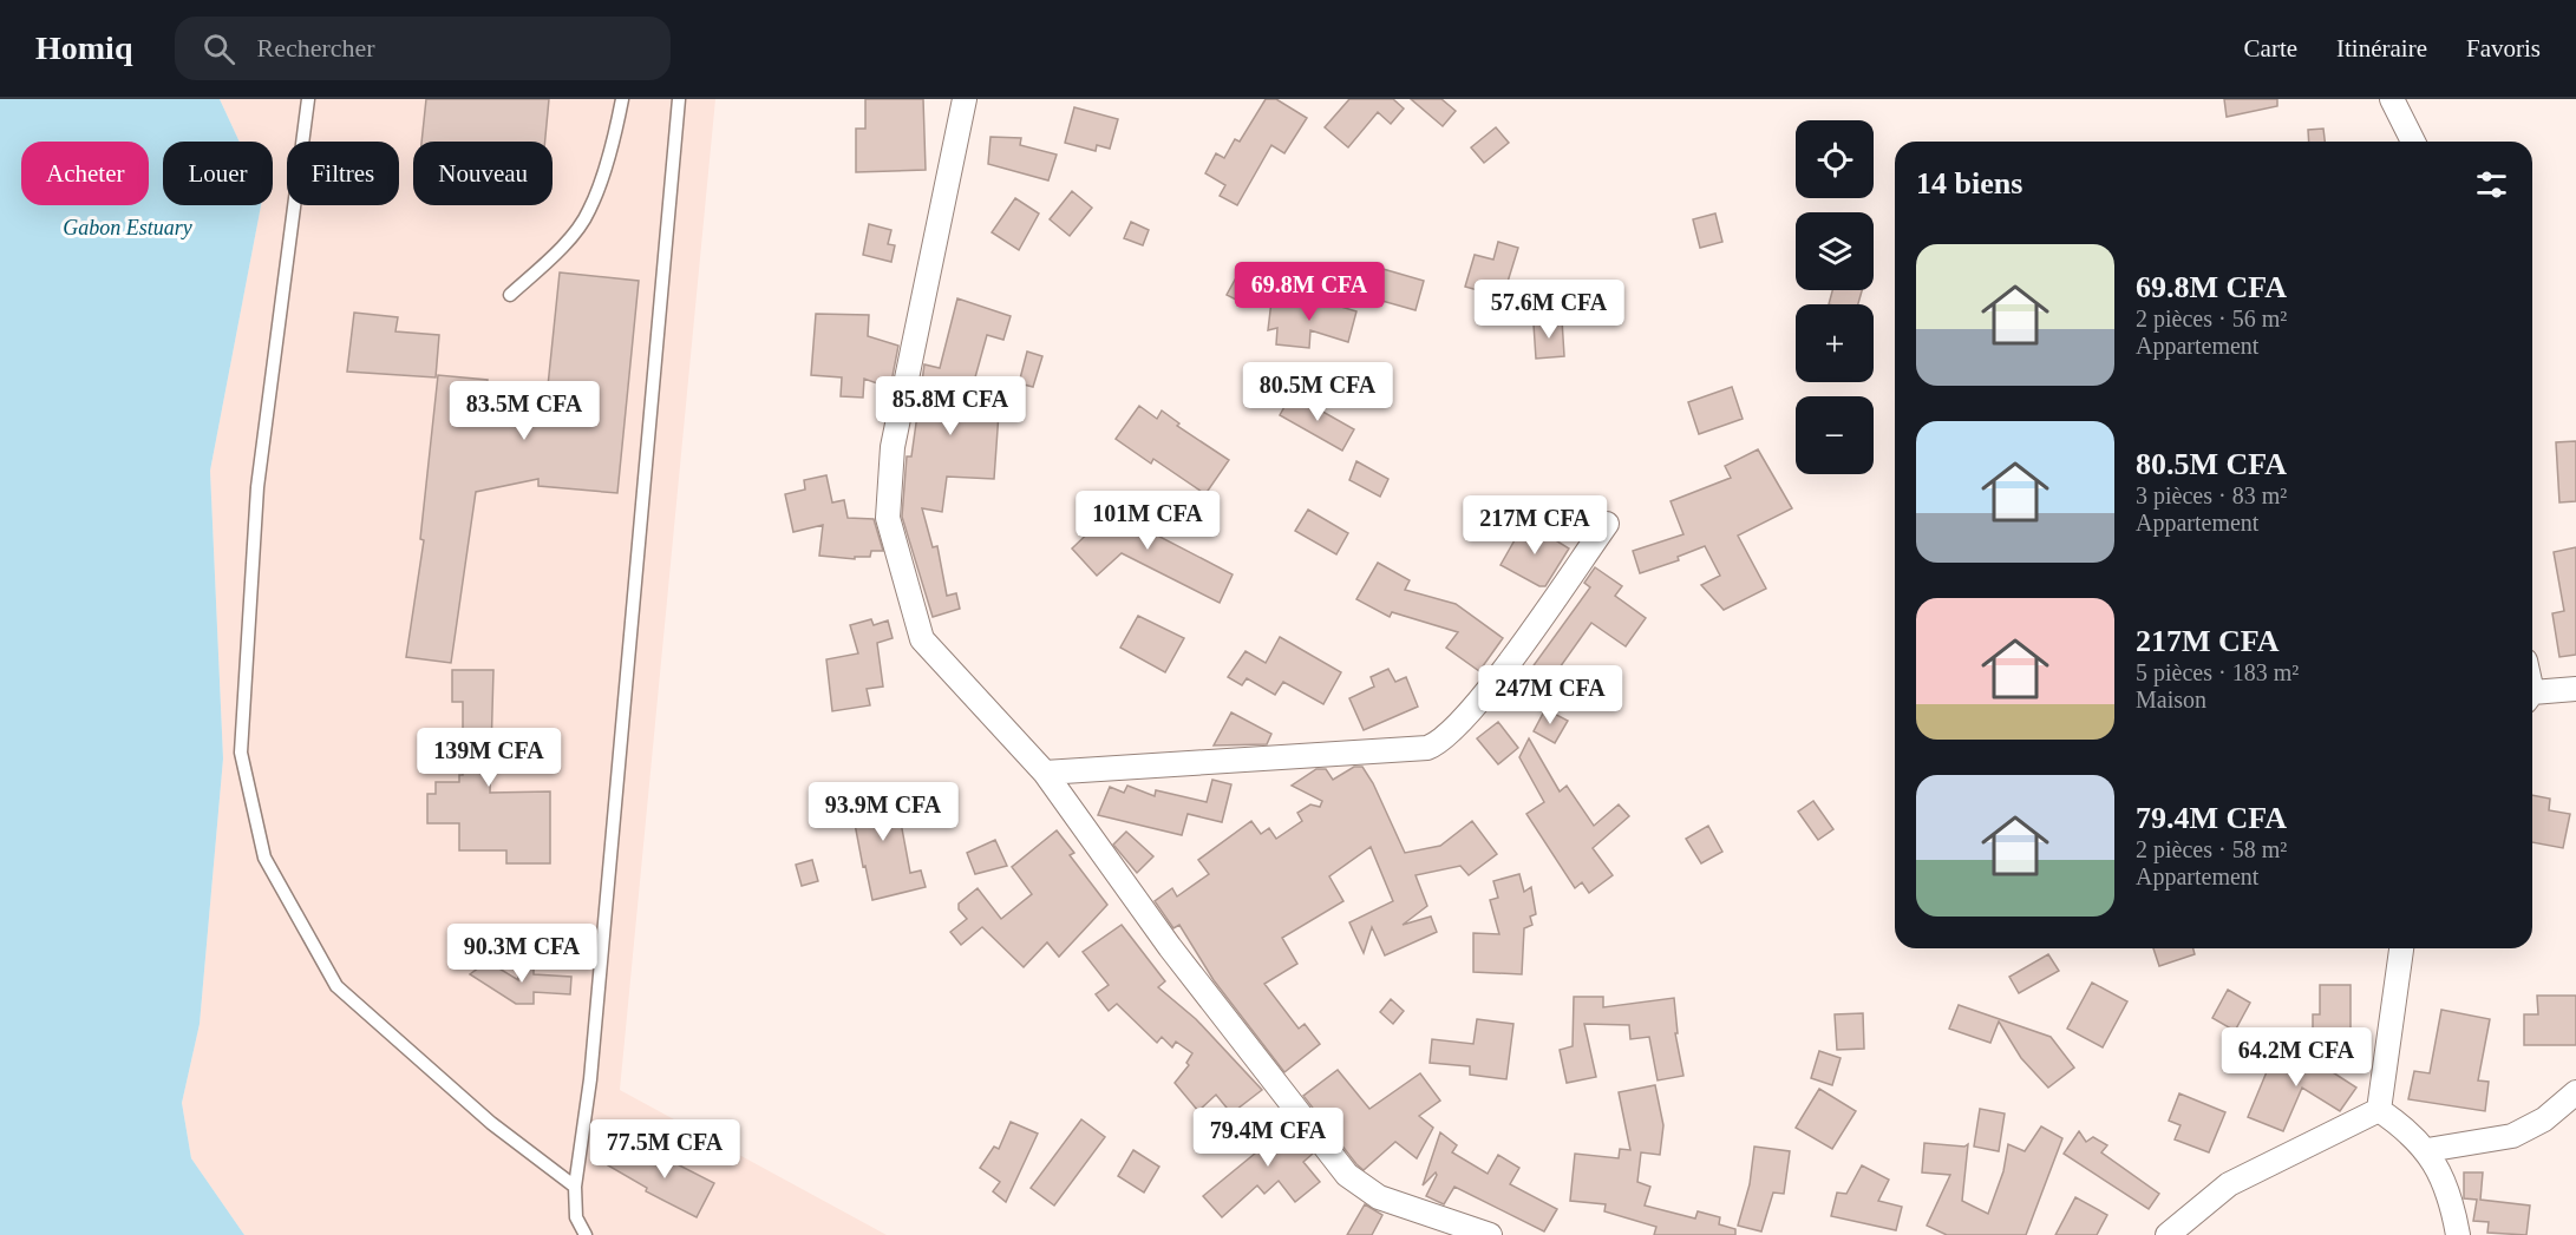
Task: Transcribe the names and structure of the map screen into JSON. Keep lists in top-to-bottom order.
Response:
{
  "water": ["Gabon Estuary"],
  "page": {
    "header": "Homiq",
    "search": "Rechercher",
    "nav": ["Carte", "Itinéraire", "Favoris"],
    "map_buttons": ["+", "−"],
    "chip": [
      "Acheter",
      "Louer",
      "Filtres",
      "Nouveau"
    ],
    "heading": "14 biens",
    "list": [
      {
        "name": "69.8M CFA",
        "note": "2 pièces · 56 m² · Appartement"
      },
      {
        "name": "80.5M CFA",
        "note": "3 pièces · 83 m² · Appartement"
      },
      {
        "name": "217M CFA",
        "note": "5 pièces · 183 m² · Maison"
      },
      {
        "name": "79.4M CFA",
        "note": "2 pièces · 58 m² · Appartement"
      }
    ],
    "price": [
      "69.8M CFA",
      "57.6M CFA",
      "80.5M CFA",
      "85.8M CFA",
      "83.5M CFA",
      "101M CFA",
      "217M CFA",
      "247M CFA",
      "139M CFA",
      "93.9M CFA",
      "90.3M CFA",
      "64.2M CFA",
      "79.4M CFA",
      "77.5M CFA"
    ]
  }
}
